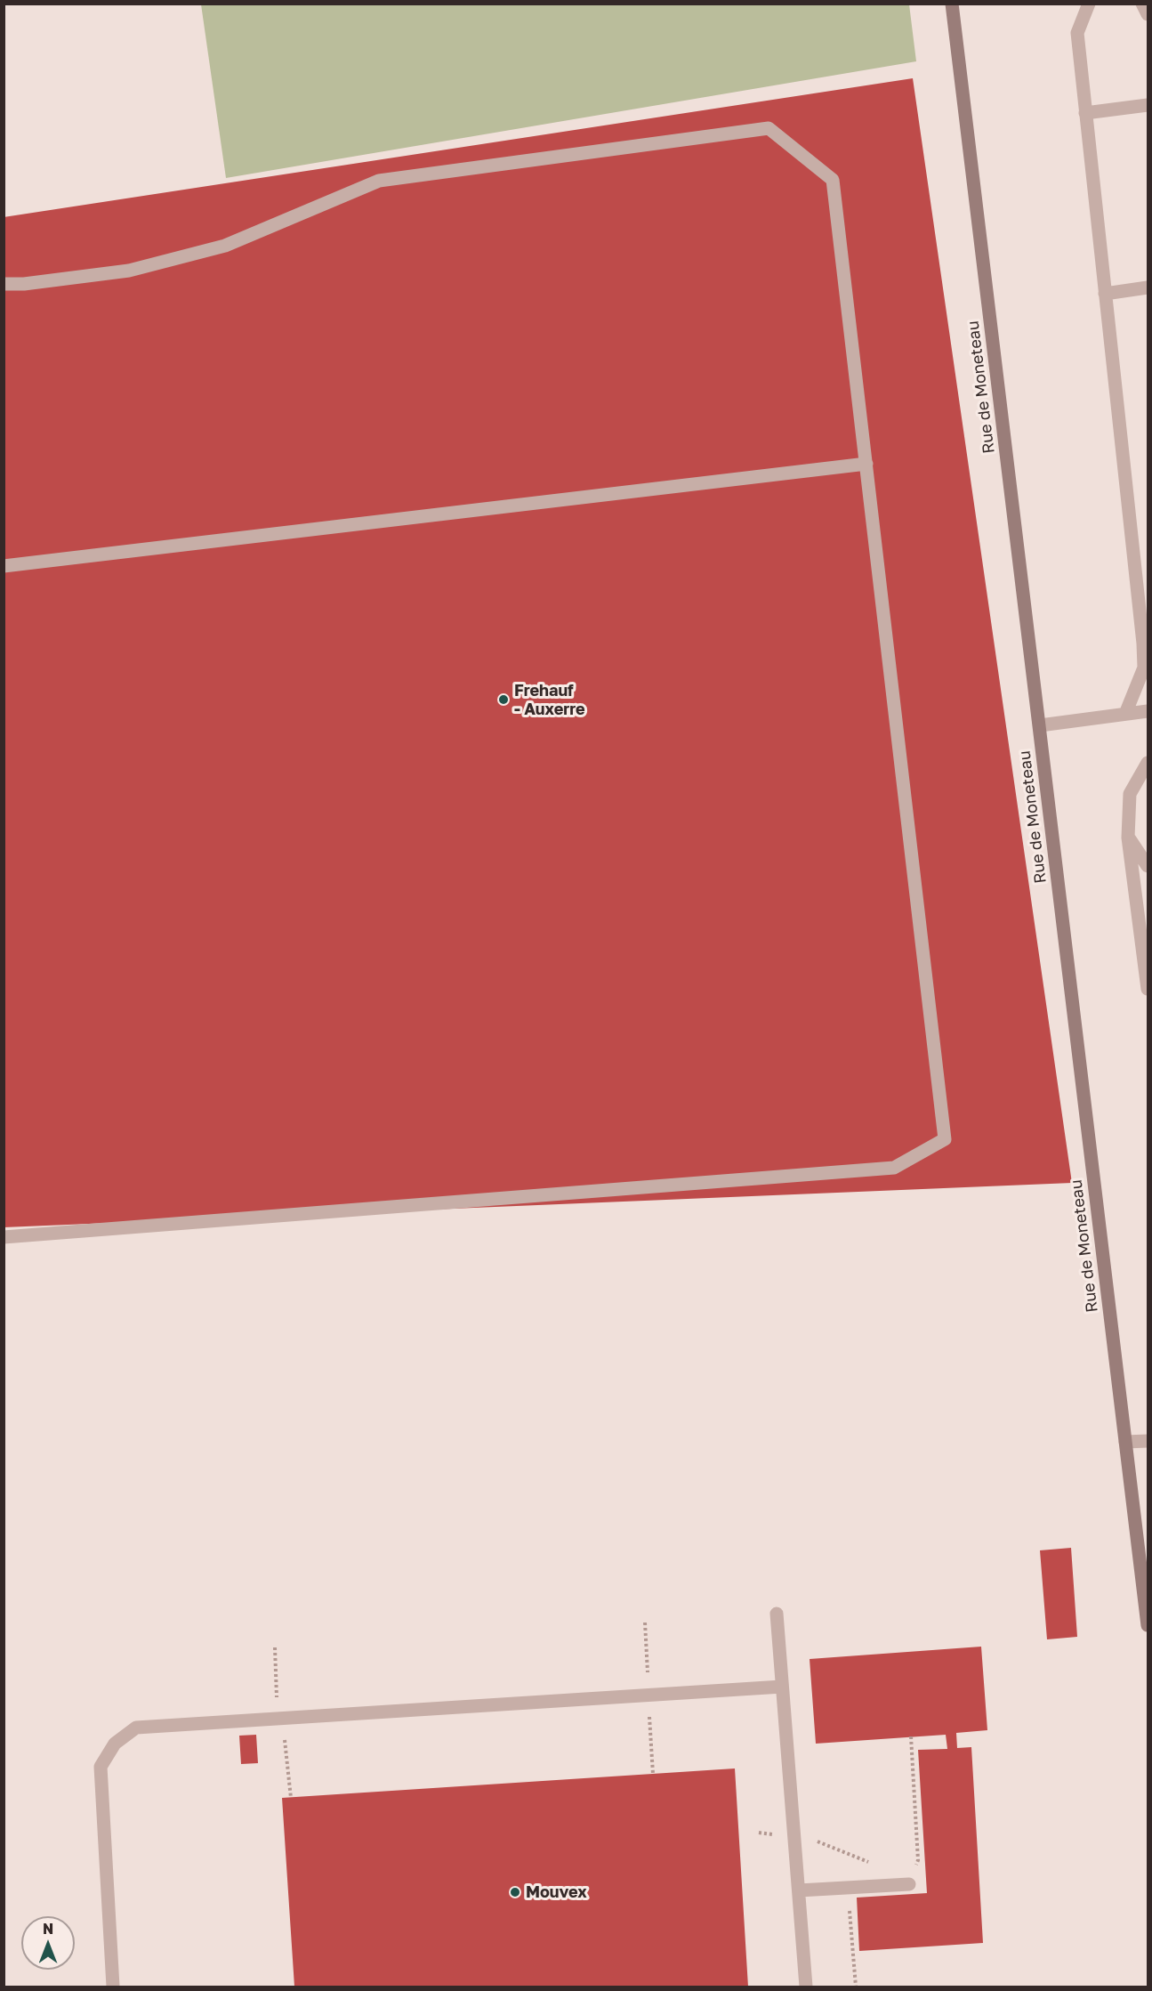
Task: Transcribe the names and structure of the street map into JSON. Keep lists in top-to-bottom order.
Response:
{
  "streets": {
    "main road": ["Rue de Moneteau"]
  },
  "places": ["Frehauf - Auxerre", "Mouvex"],
  "north": "top"
}
